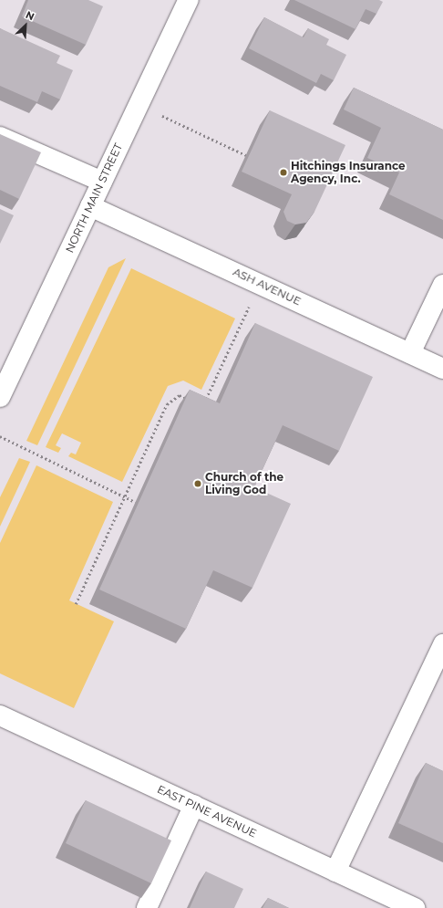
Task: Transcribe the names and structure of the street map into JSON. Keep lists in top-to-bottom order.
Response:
{
  "streets": {
    "street": ["NORTH MAIN STREET", "ASH AVENUE", "EAST PINE AVENUE"]
  },
  "crossings": [
    ["NORTH MAIN STREET", "ASH AVENUE"]
  ],
  "places": ["Hitchings Insurance Agency, Inc.", "Church of the Living God"],
  "north": "top right"
}
